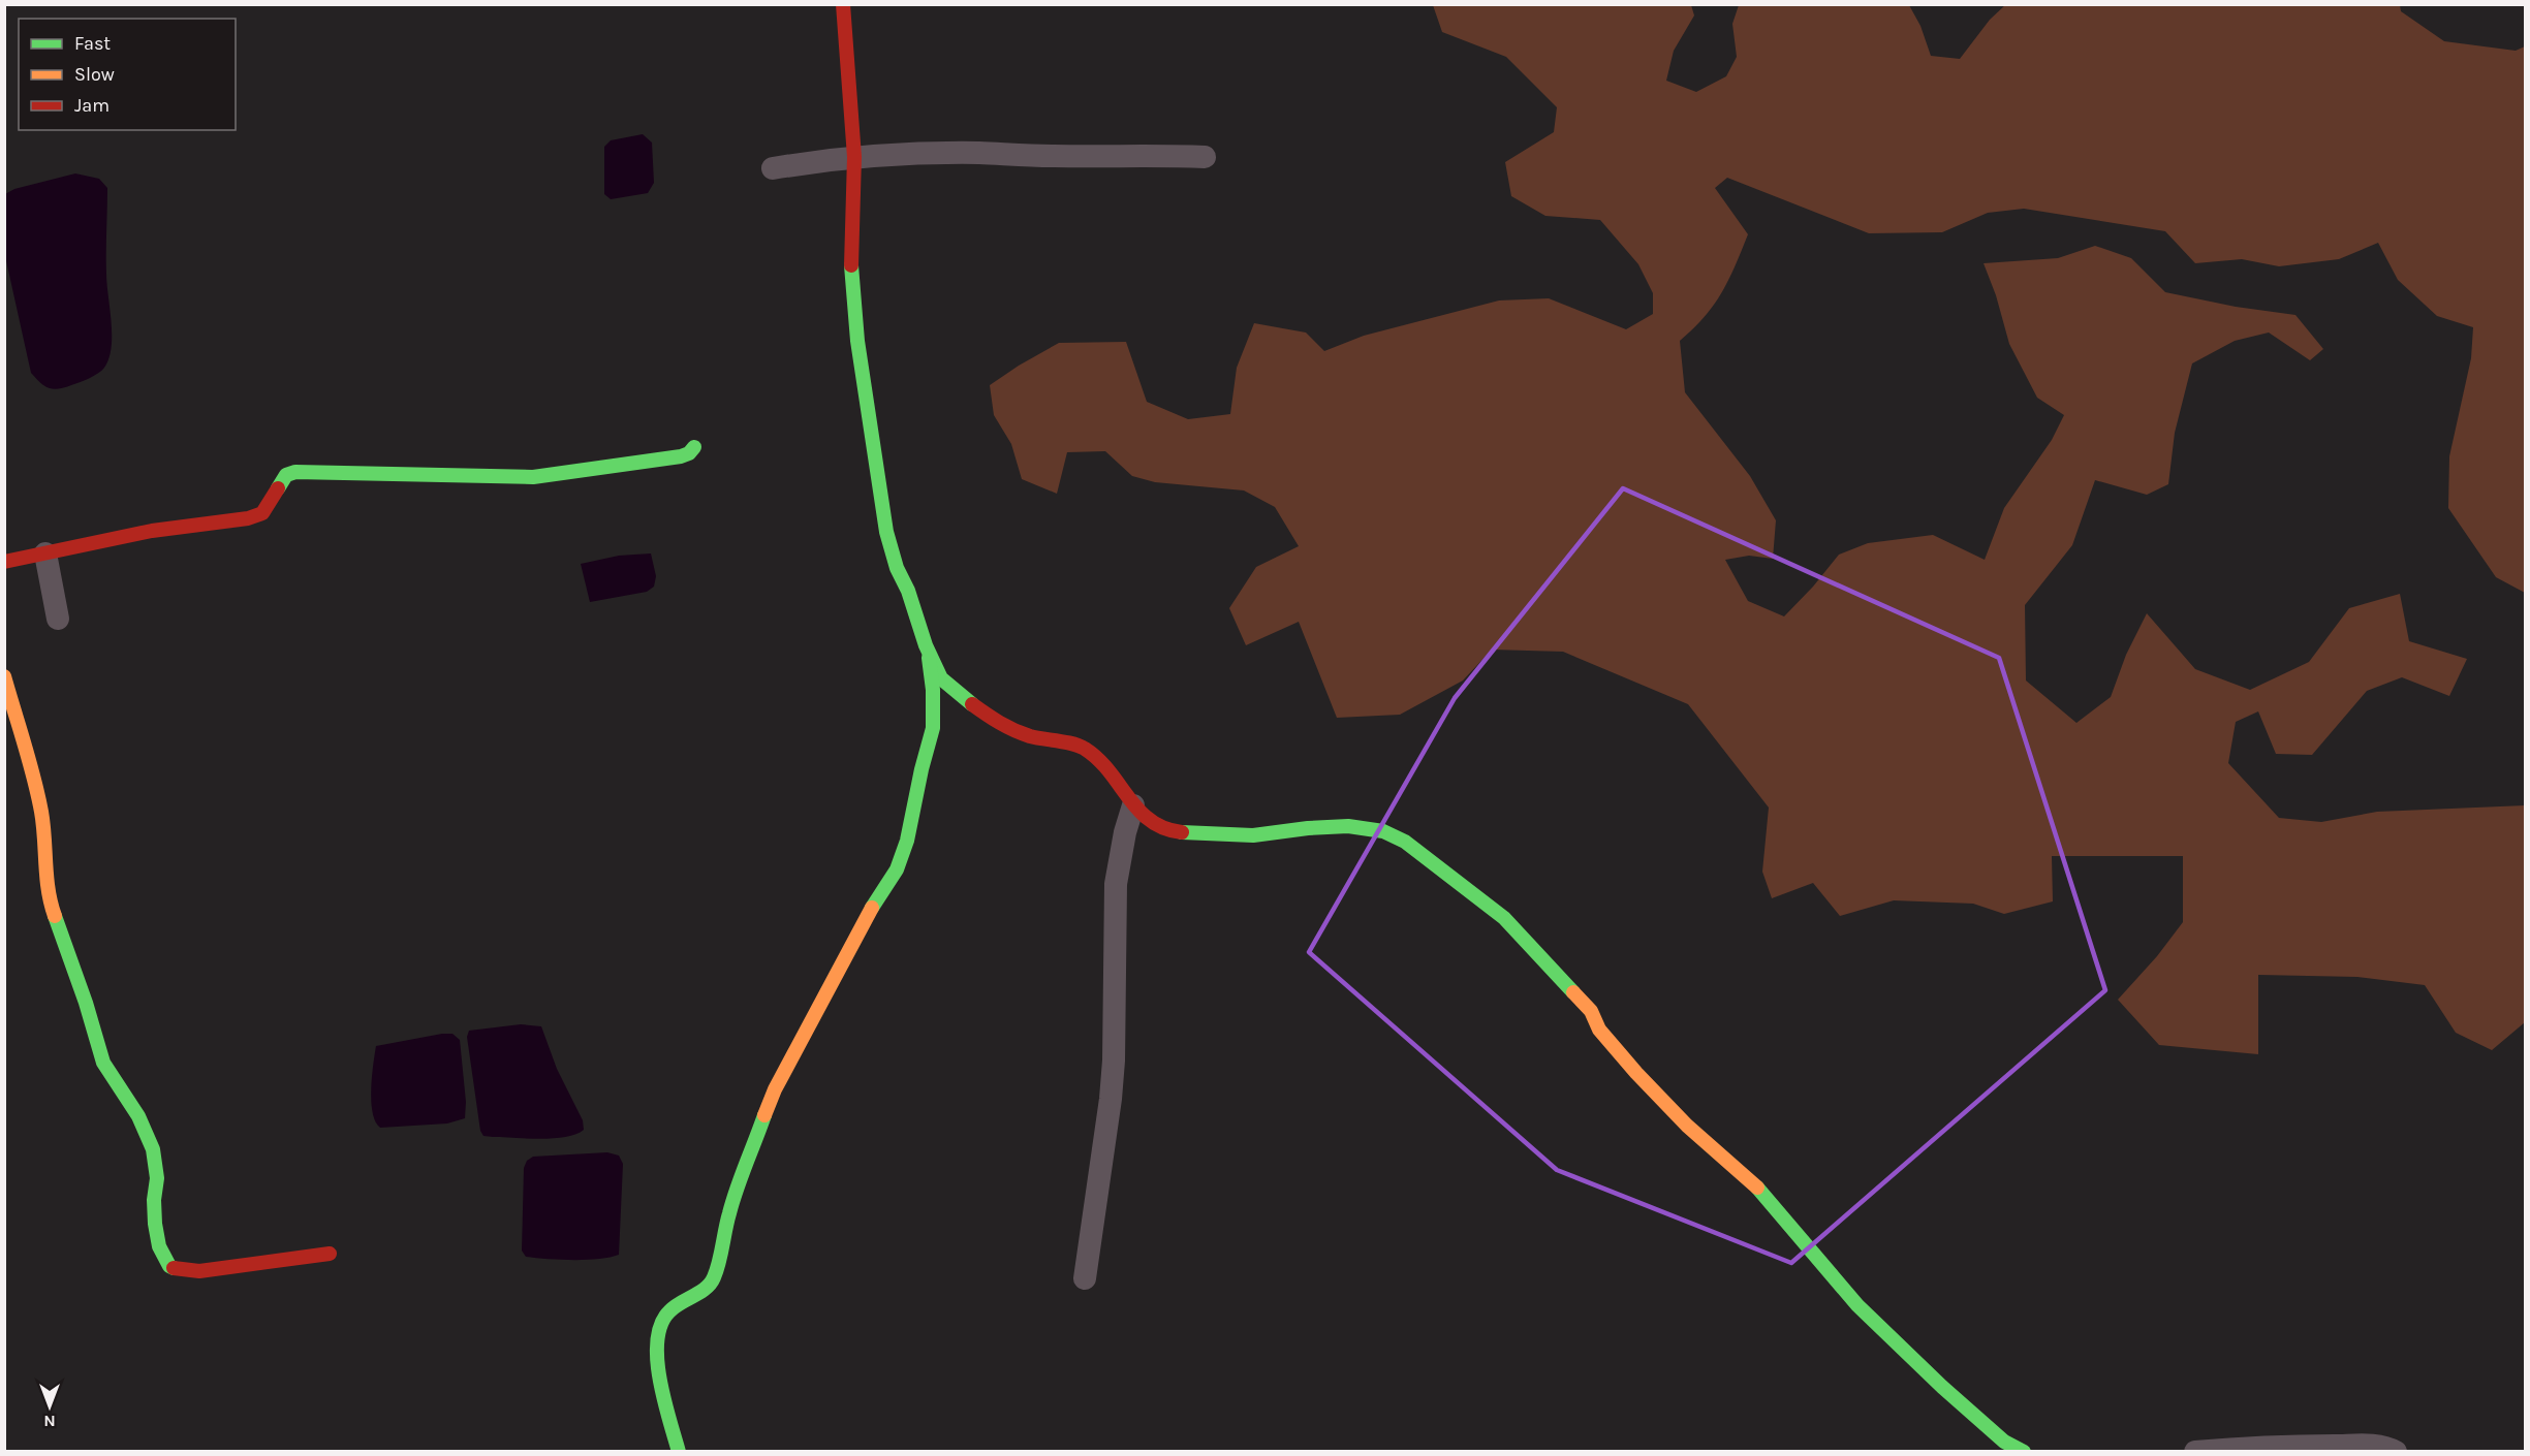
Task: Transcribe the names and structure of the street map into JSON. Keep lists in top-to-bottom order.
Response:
{
  "legend": ["Fast", "Slow", "Jam"],
  "north": "bottom"
}
